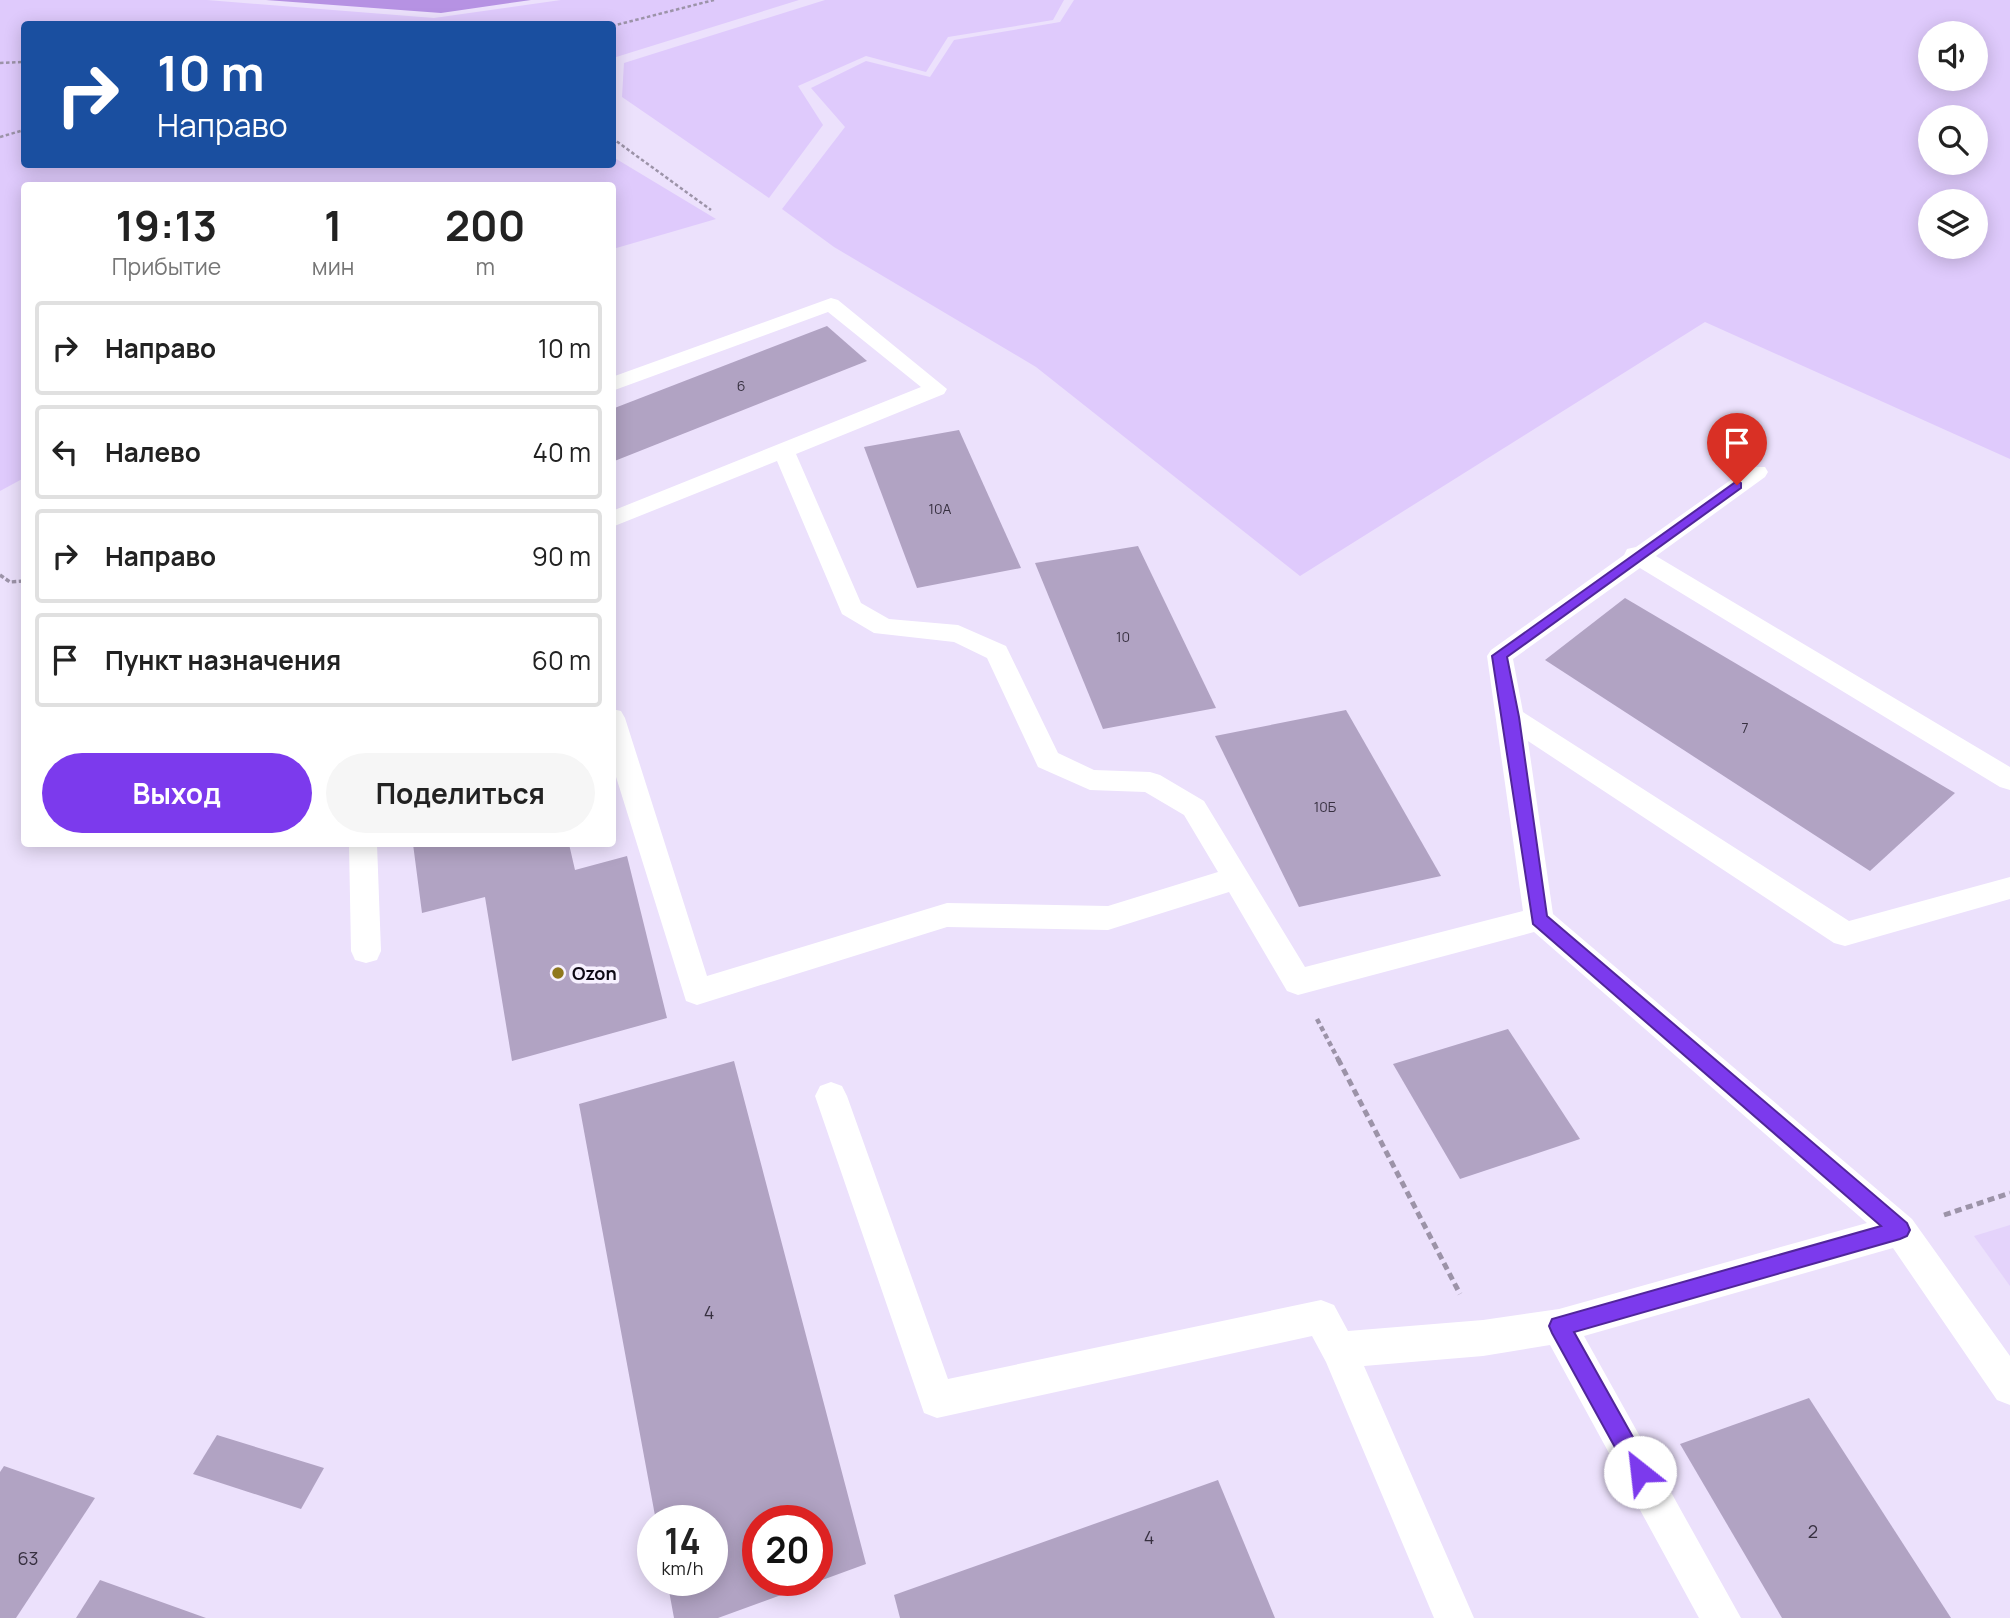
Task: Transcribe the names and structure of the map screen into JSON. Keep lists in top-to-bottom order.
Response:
{
  "places": ["Ozon"],
  "house_numbers": [
    "6",
    "10А",
    "10",
    "7",
    "10Б",
    "4",
    "2",
    "4",
    "63"
  ],
  "page": {
    "turn": ["10 m", "Направо"],
    "eta": [
      "19:13",
      "Прибытие",
      "1",
      "мин",
      "200",
      "m"
    ],
    "list": [
      {
        "name": "Направо",
        "value": "10 m"
      },
      {
        "name": "Налево",
        "value": "40 m"
      },
      {
        "name": "Направо",
        "value": "90 m"
      },
      {
        "name": "Пункт назначения",
        "value": "60 m"
      }
    ],
    "buttons": ["Выход", "Поделиться"],
    "speed": "14 km/h",
    "limit": "20"
  }
}
